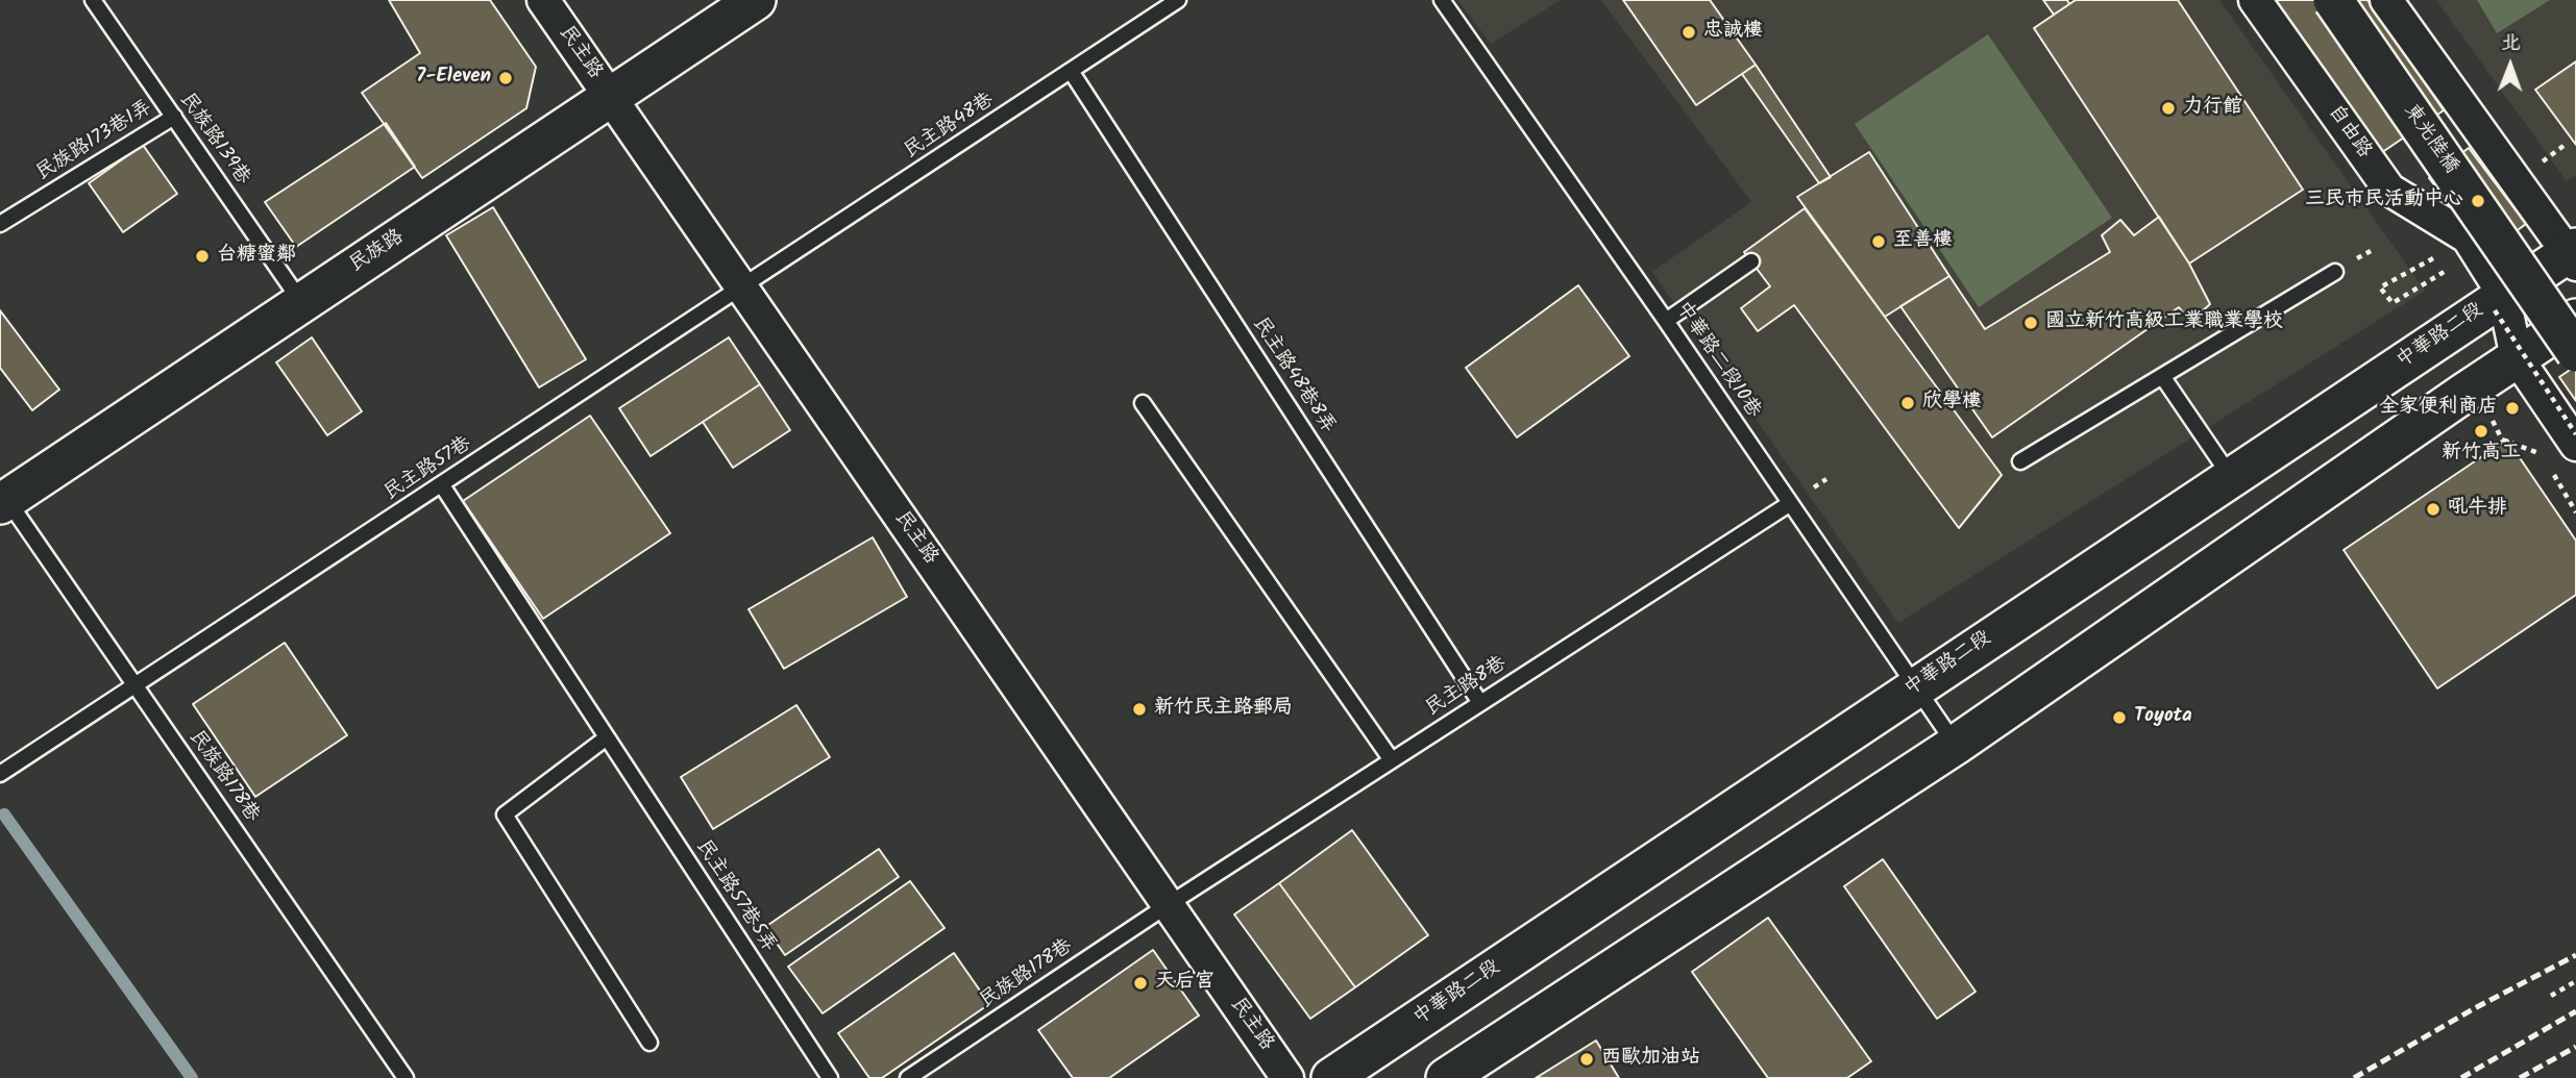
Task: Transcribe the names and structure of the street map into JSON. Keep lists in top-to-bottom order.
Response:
{
  "streets": {
    "street": [
      "民主路",
      "自由路",
      "東光陸橋",
      "民族路",
      "中華路二段"
    ],
    "lane": [
      "民主路48巷",
      "民族路139巷",
      "民族路173巷1弄",
      "中華路二段10巷",
      "民主路48巷8弄",
      "民主路57巷",
      "民主路8巷",
      "民族路178巷",
      "民主路57巷5弄"
    ]
  },
  "crossings": [
    ["民主路", "民主路48巷"],
    ["民主路", "民族路"],
    ["民主路", "民主路57巷"],
    ["民主路", "民主路8巷"],
    ["民主路", "民族路178巷"],
    ["民主路48巷", "民主路48巷8弄"],
    ["民主路48巷", "民主路57巷"],
    ["自由路", "中華路二段"],
    ["民族路139巷", "民族路173巷1弄"],
    ["民族路139巷", "民族路"],
    ["民族路", "民族路178巷"],
    ["中華路二段", "中華路二段10巷"],
    ["中華路二段10巷", "民主路8巷"],
    ["民主路48巷8弄", "民主路8巷"],
    ["民主路57巷", "民族路178巷"],
    ["民主路57巷", "民主路57巷5弄"],
    ["民主路8巷", "民族路178巷"]
  ],
  "places": [
    "忠誠樓",
    "7-Eleven",
    "力行館",
    "三民市民活動中心",
    "至善樓",
    "台糖蜜鄰",
    "國立新竹高級工業職業學校",
    "欣學樓",
    "全家便利商店",
    "新竹高工",
    "吼牛排",
    "新竹民主路郵局",
    "Toyota",
    "天后宮",
    "西歐加油站"
  ],
  "north": "top"
}
